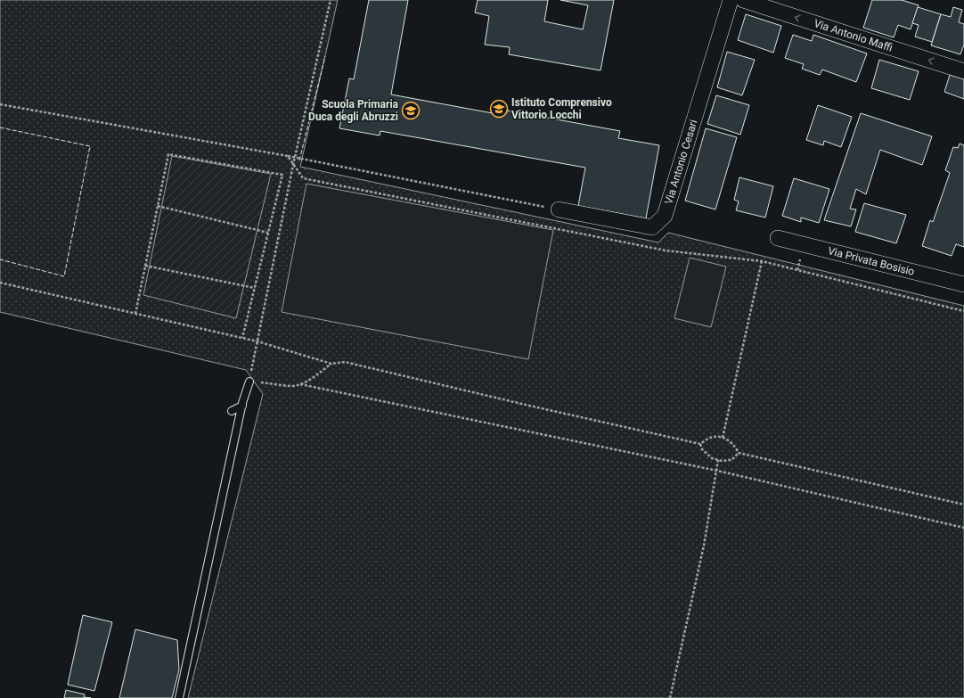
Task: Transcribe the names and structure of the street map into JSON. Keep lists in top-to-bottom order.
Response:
{
  "streets": {
    "street": ["Via Antonio Maffi", "Via Antonio Cesari", "Via Privata Bosisio"]
  },
  "one_way": ["Via Antonio Maffi"],
  "places": {
    "school or university": ["Istituto Comprensivo Vittorio Locchi", "Scuola Primaria Duca degli Abruzzi"]
  }
}
